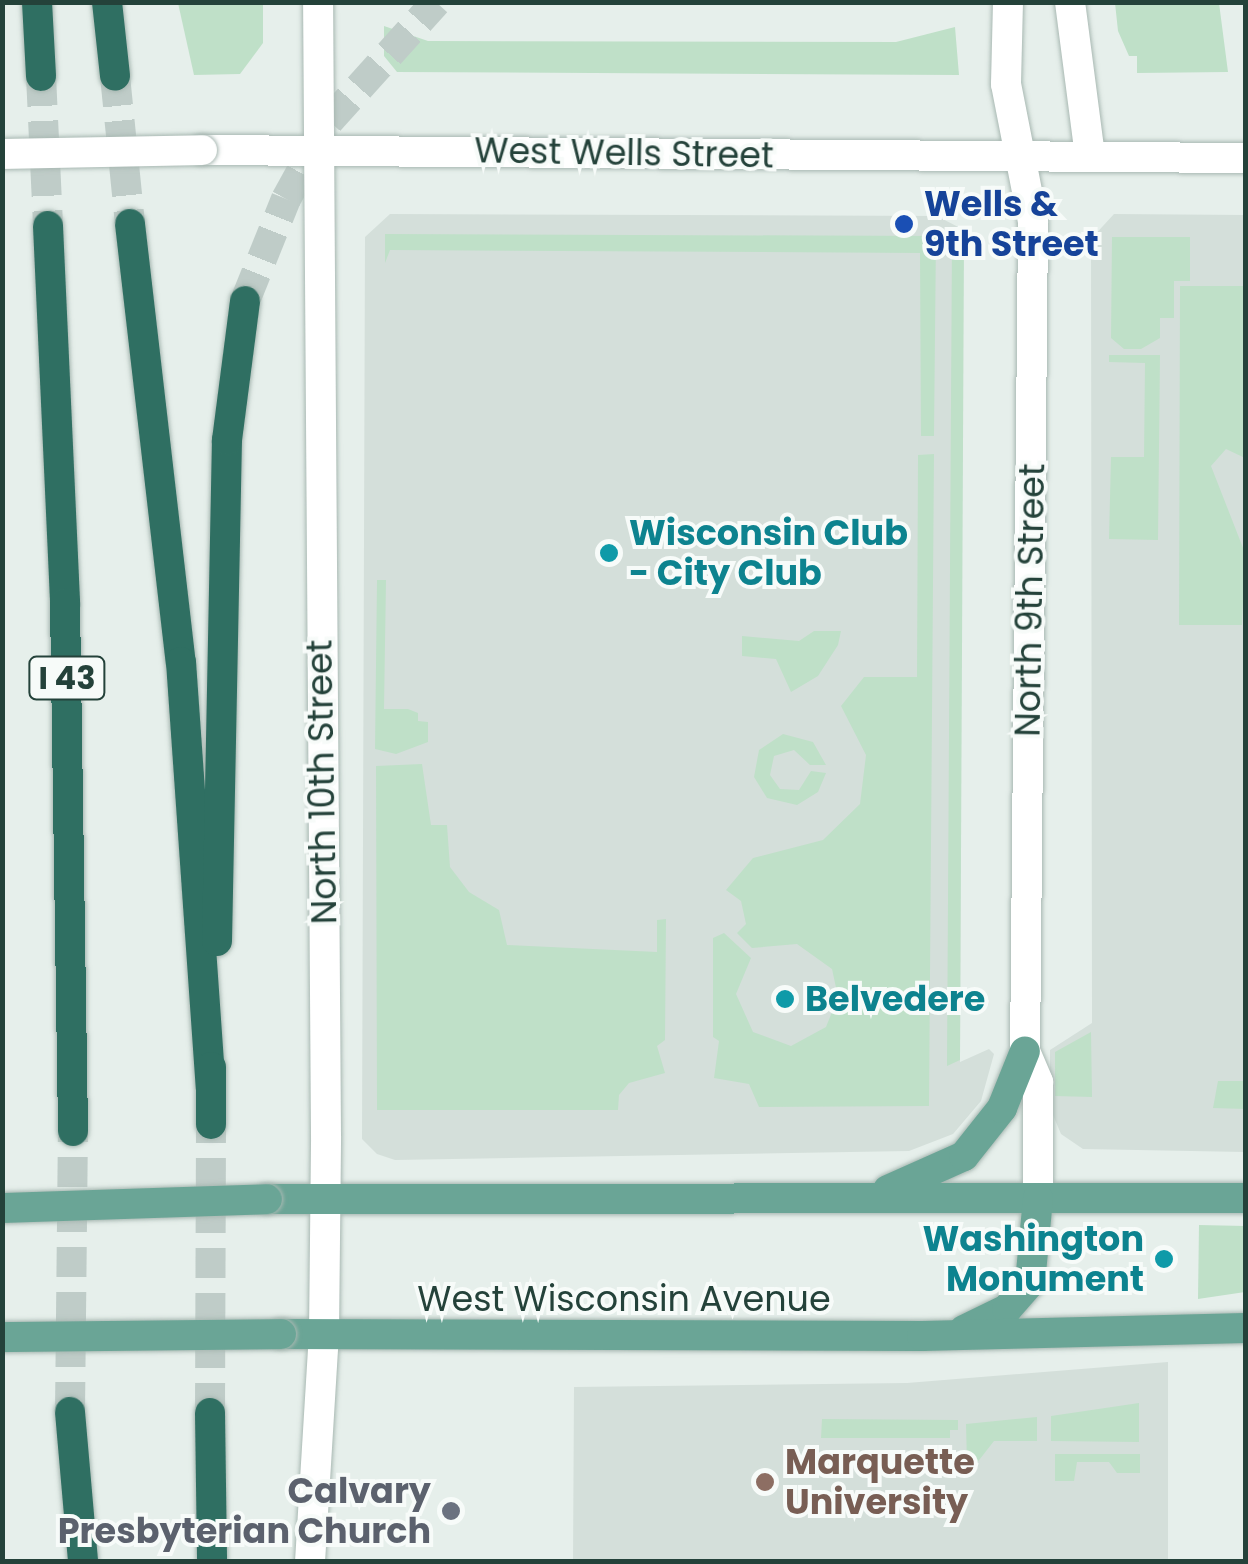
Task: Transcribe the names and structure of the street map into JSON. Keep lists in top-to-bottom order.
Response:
{
  "streets": {
    "highway": ["I 43"],
    "main road": ["West Wisconsin Avenue"],
    "street": ["West Wells Street", "North 9th Street", "North 10th Street"]
  },
  "crossings": [
    ["West Wells Street", "North 9th Street"],
    ["West Wells Street", "North 10th Street"],
    ["North 10th Street", "West Wisconsin Avenue"]
  ],
  "places": [
    "Wells & 9th Street",
    "Wisconsin Club - City Club",
    "Belvedere",
    "Washington Monument",
    "Marquette University",
    "Calvary Presbyterian Church"
  ]
}
